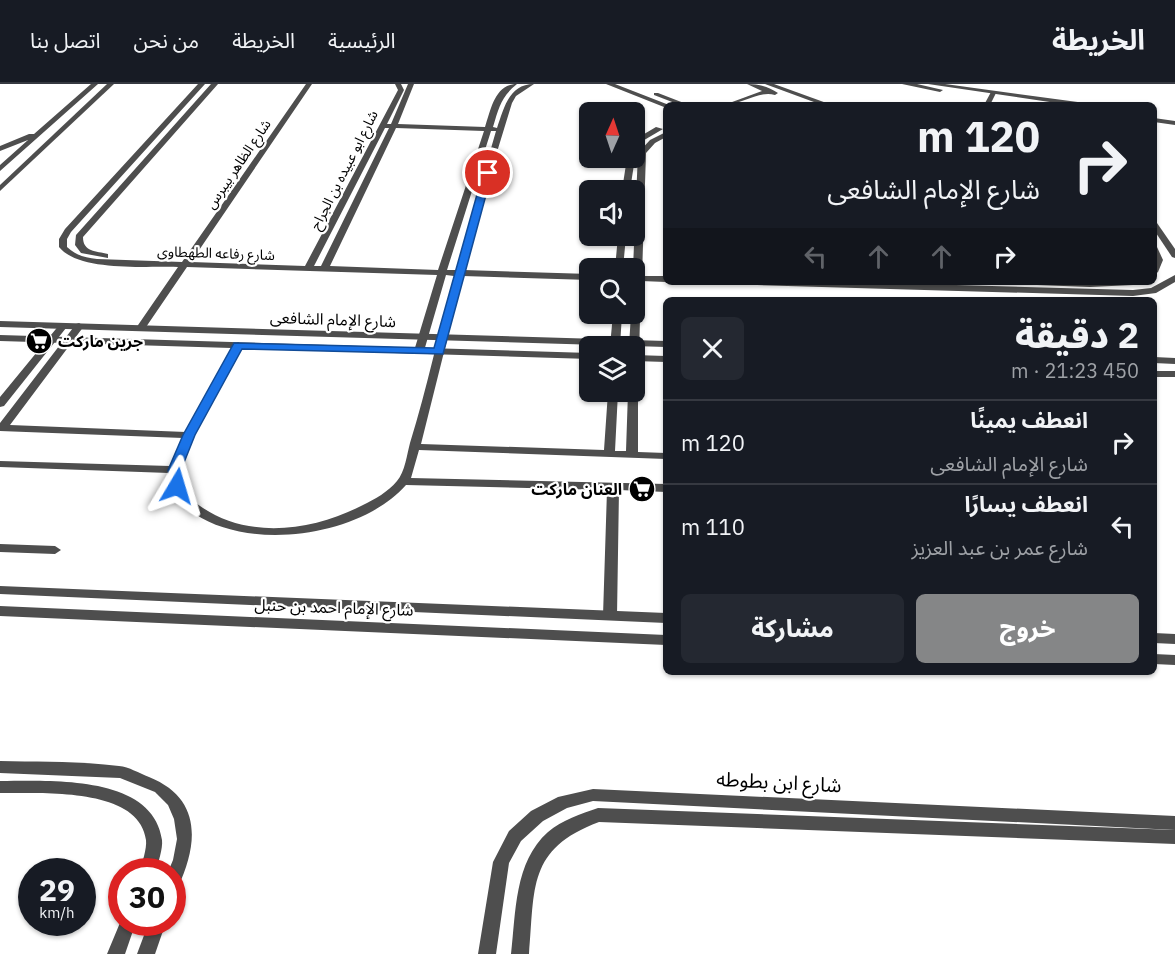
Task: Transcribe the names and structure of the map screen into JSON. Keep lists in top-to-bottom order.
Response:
{
  "streets": {
    "street": [
      "شارع الظاهر بيبرس",
      "شارع ابو عبيده بن الجراح",
      "شارع رفاعه الطهطاوى",
      "شارع الإمام الشافعى",
      "شارع الإمام احمد بن حنبل",
      "شارع ابن بطوطه"
    ]
  },
  "crossings": [
    ["شارع الظاهر بيبرس", "شارع رفاعه الطهطاوى"],
    ["شارع الظاهر بيبرس", "شارع الإمام الشافعى"],
    ["شارع ابو عبيده بن الجراح", "شارع رفاعه الطهطاوى"]
  ],
  "places": {
    "supermarket": ["جرين ماركت", "العنان ماركت"]
  },
  "north": "top",
  "page": {
    "header": "الخريطة",
    "nav": [
      "الرئيسية",
      "الخريطة",
      "من نحن",
      "اتصل بنا"
    ],
    "turn": ["120 m", "شارع الإمام الشافعى"],
    "heading": ["2 دقيقة", "450 m · 21:23"],
    "list": [
      {
        "name": "انعطف يمينًا",
        "note": "شارع الإمام الشافعى",
        "value": "120 m"
      },
      {
        "name": "انعطف يسارًا",
        "note": "شارع عمر بن عبد العزيز",
        "value": "110 m"
      }
    ],
    "buttons": ["خروج", "مشاركة"],
    "speed": "29 km/h",
    "limit": "30"
  }
}
